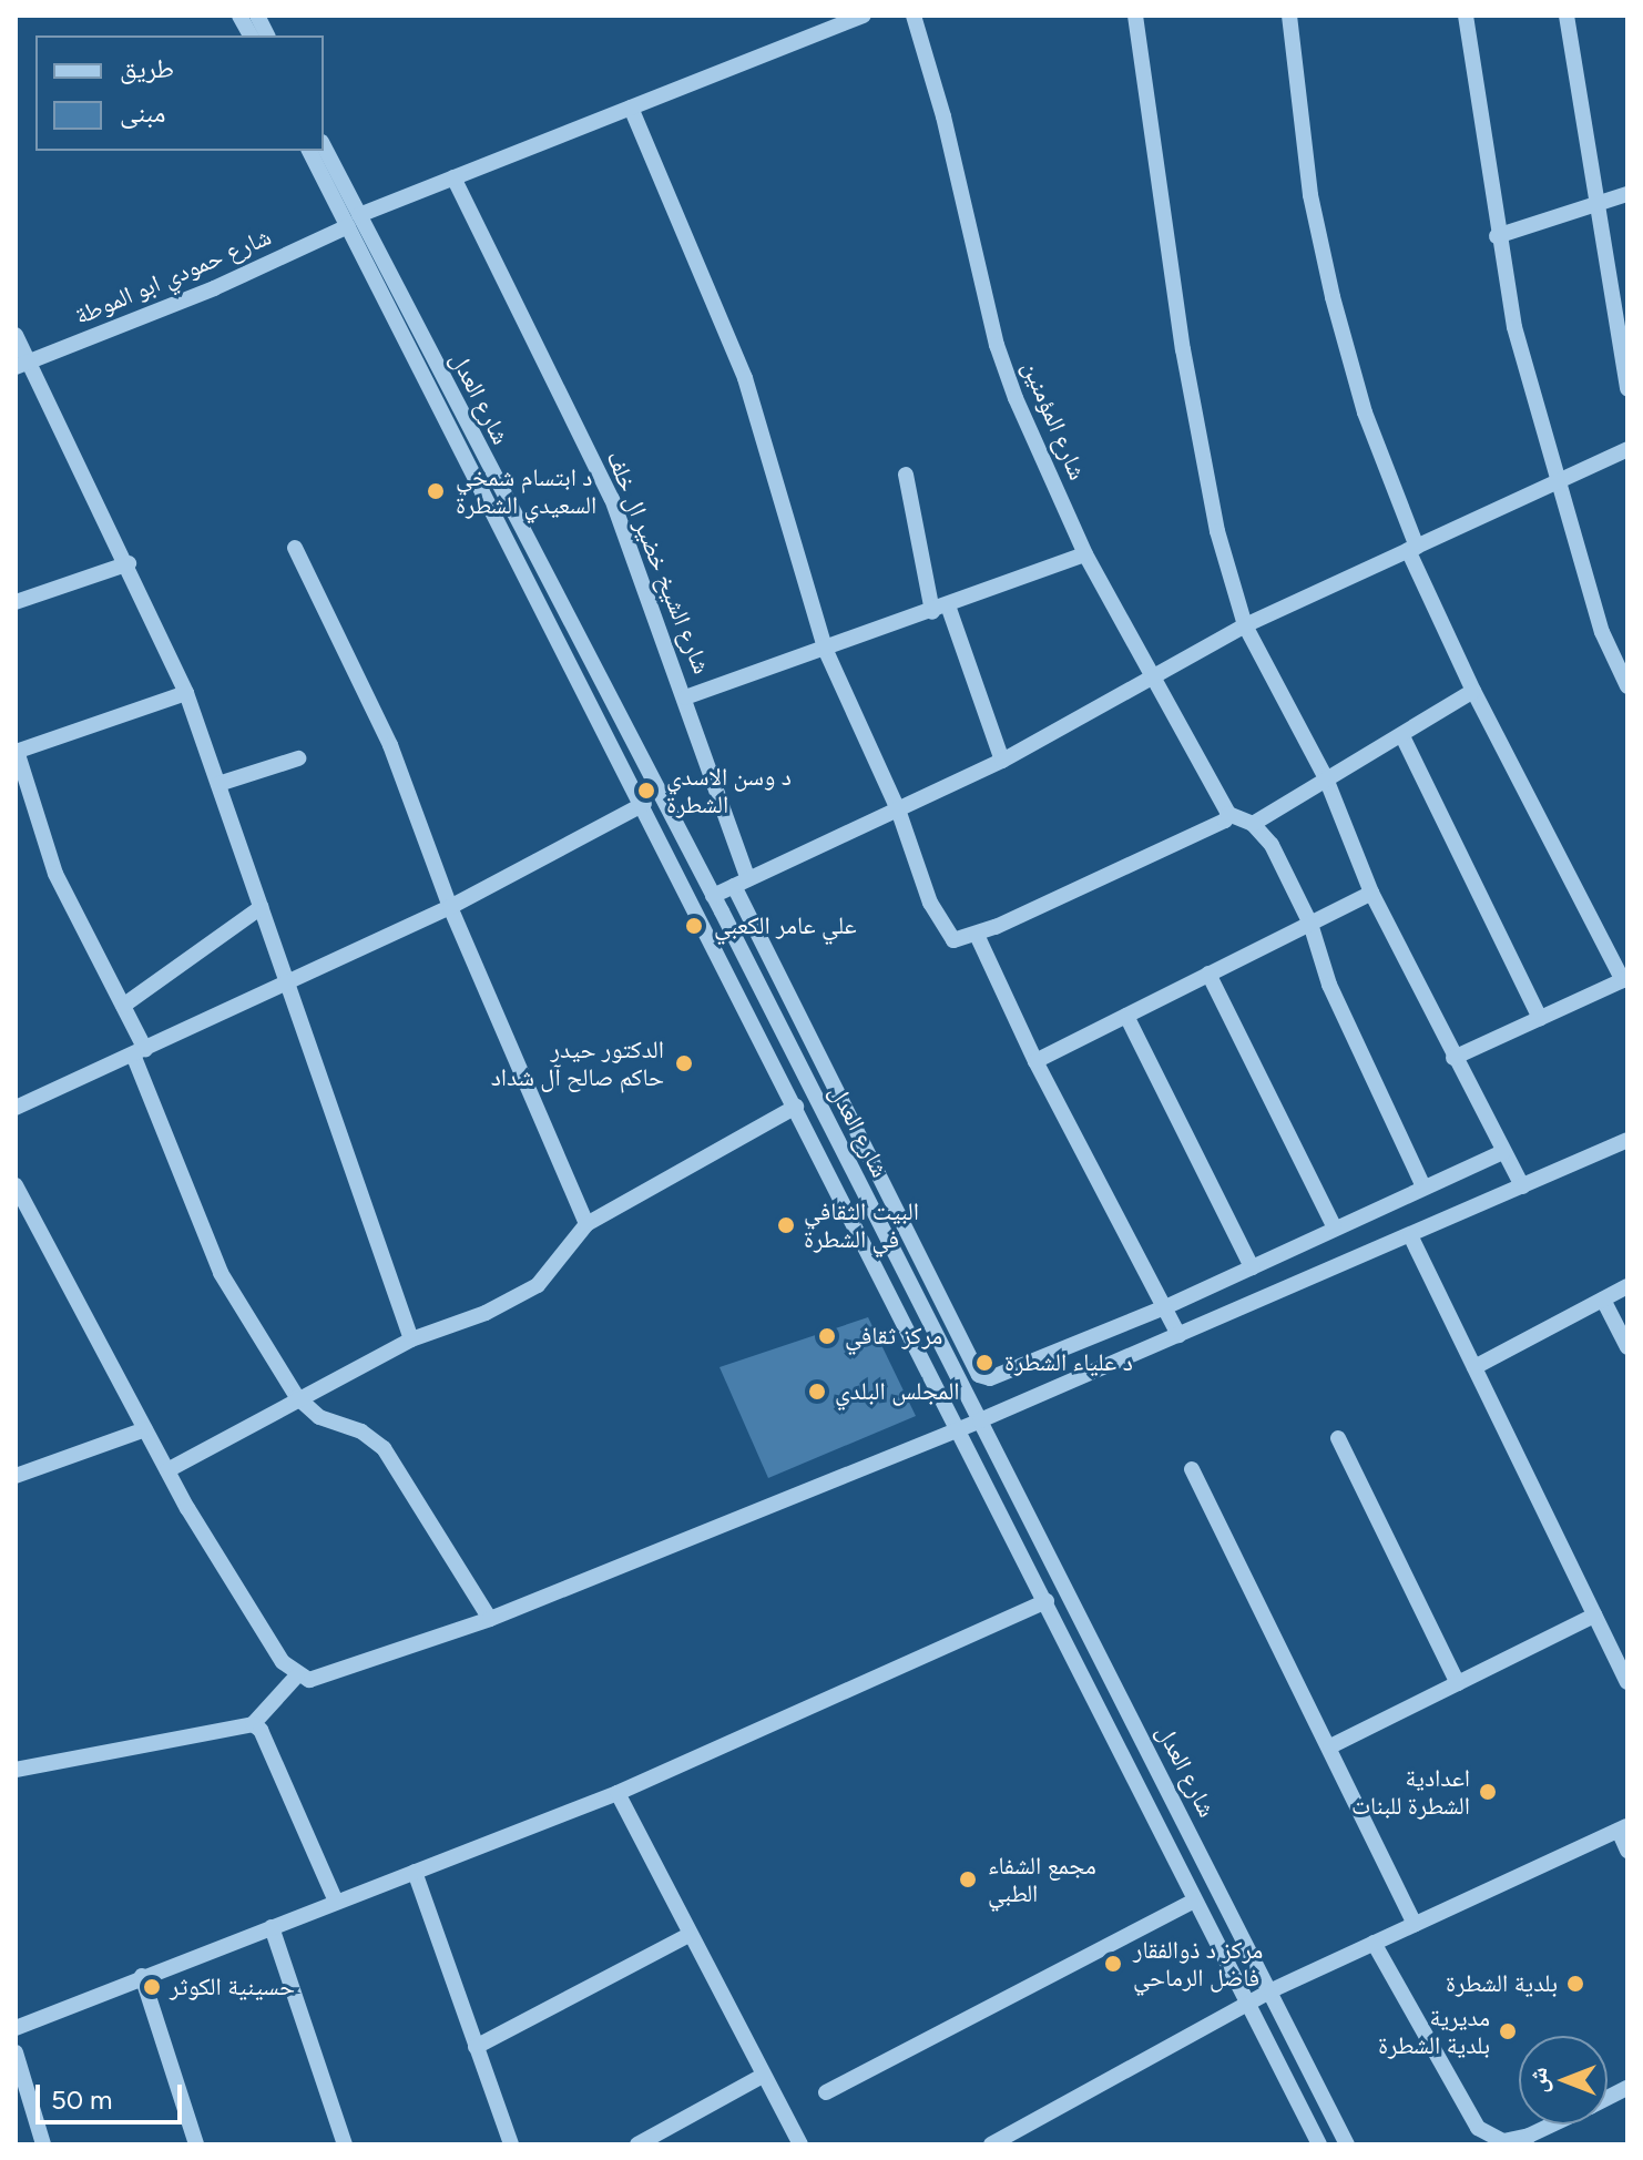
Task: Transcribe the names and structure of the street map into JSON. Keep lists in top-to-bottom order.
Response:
{
  "streets": {
    "street": [
      "شارع حمودي ابو الموطة",
      "شارع العدل",
      "شارع المؤمنين",
      "شارع الشيخ خضير ال خلف"
    ]
  },
  "crossings": [
    ["شارع حمودي ابو الموطة", "شارع العدل"],
    ["شارع حمودي ابو الموطة", "شارع الشيخ خضير ال خلف"]
  ],
  "places": [
    "د ابتسام شمخي السعيدي الشطرة",
    "د وسن الاسدي الشطرة",
    "علي عامر الكعبي",
    "الدكتور حيدر حاكم صالح آل شداد",
    "البيت الثقافي في الشطرة",
    "مركز ثقافي",
    "د علياء الشطرة",
    "المجلس البلدي",
    "اعدادية الشطرة للبنات",
    "مجمع الشفاء الطبي",
    "مركز د ذوالفقار فاضل الرماحي",
    "بلدية الشطرة",
    "حسينية الكوثر",
    "مديرية بلدية الشطرة"
  ],
  "legend": ["طريق", "مبنى"],
  "scale_bar": "50 m",
  "north": "left"
}
